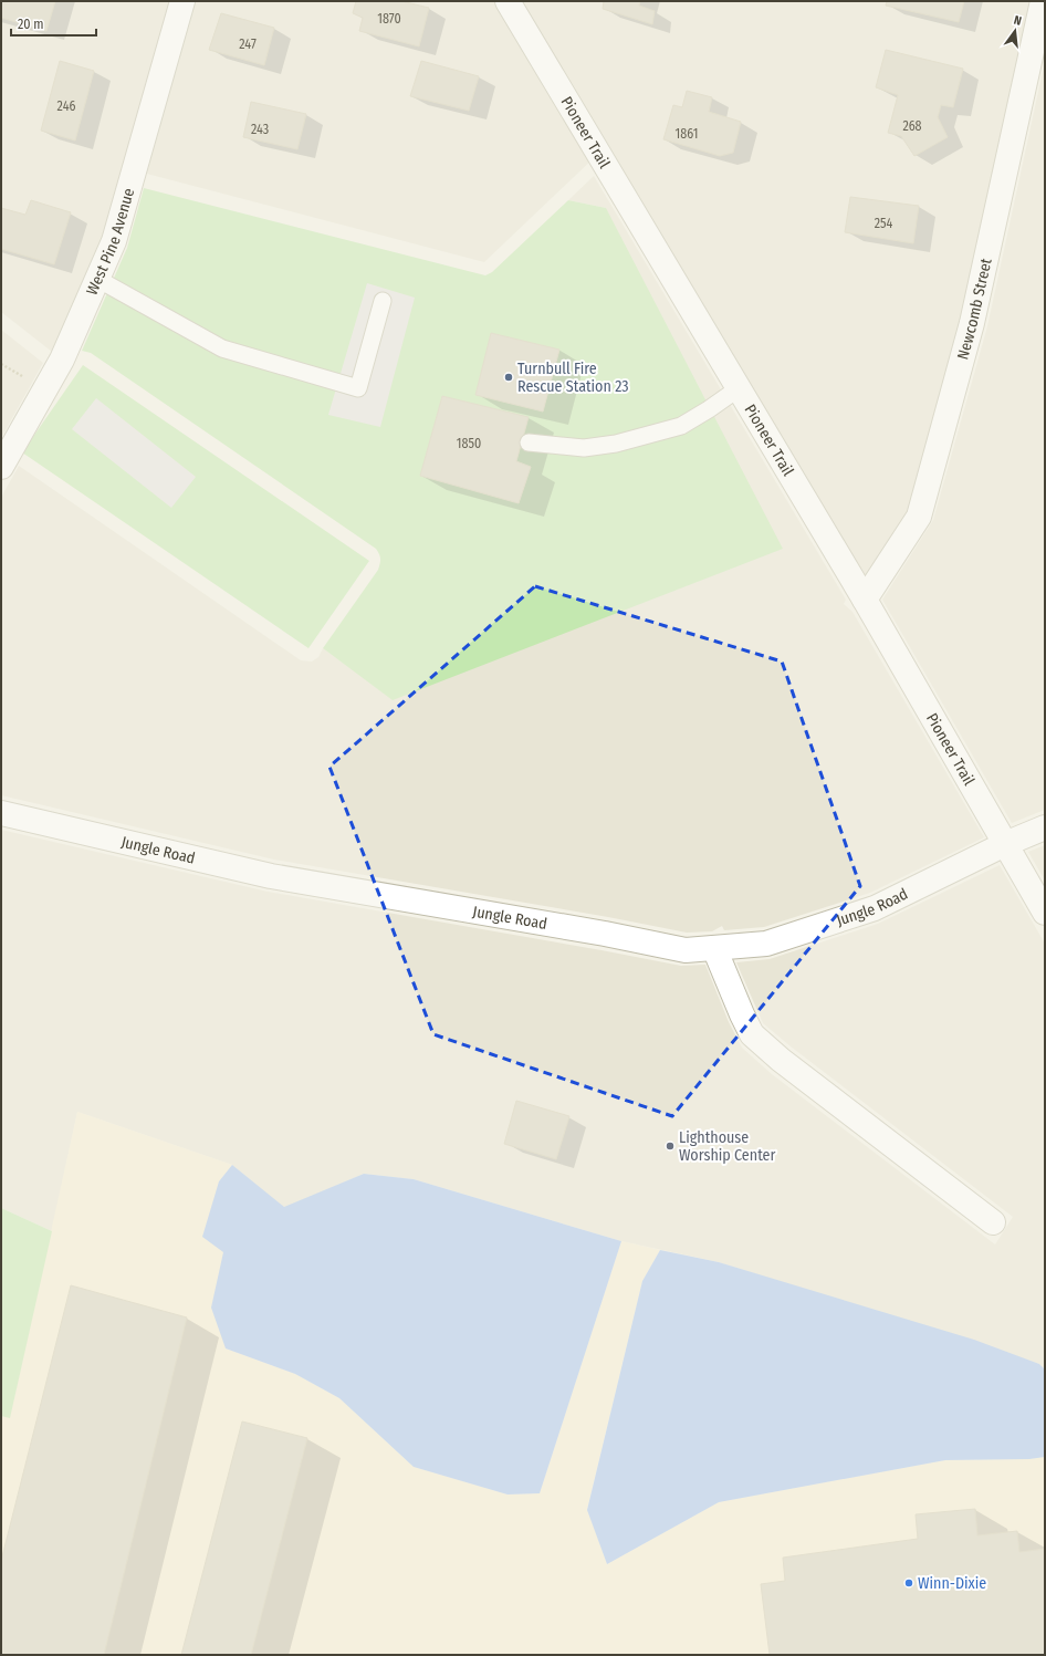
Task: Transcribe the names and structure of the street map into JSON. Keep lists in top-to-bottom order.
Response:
{
  "streets": {
    "street": [
      "Pioneer Trail",
      "West Pine Avenue",
      "Newcomb Street",
      "Jungle Road"
    ]
  },
  "crossings": [
    ["Pioneer Trail", "Newcomb Street"],
    ["Pioneer Trail", "Jungle Road"]
  ],
  "places": ["Turnbull Fire Rescue Station 23", "Lighthouse Worship Center", "Winn-Dixie"],
  "house_numbers": [
    "1870",
    "247",
    "246",
    "268",
    "243",
    "1861",
    "254",
    "1850"
  ],
  "scale_bar": "20 m",
  "north": "top"
}
